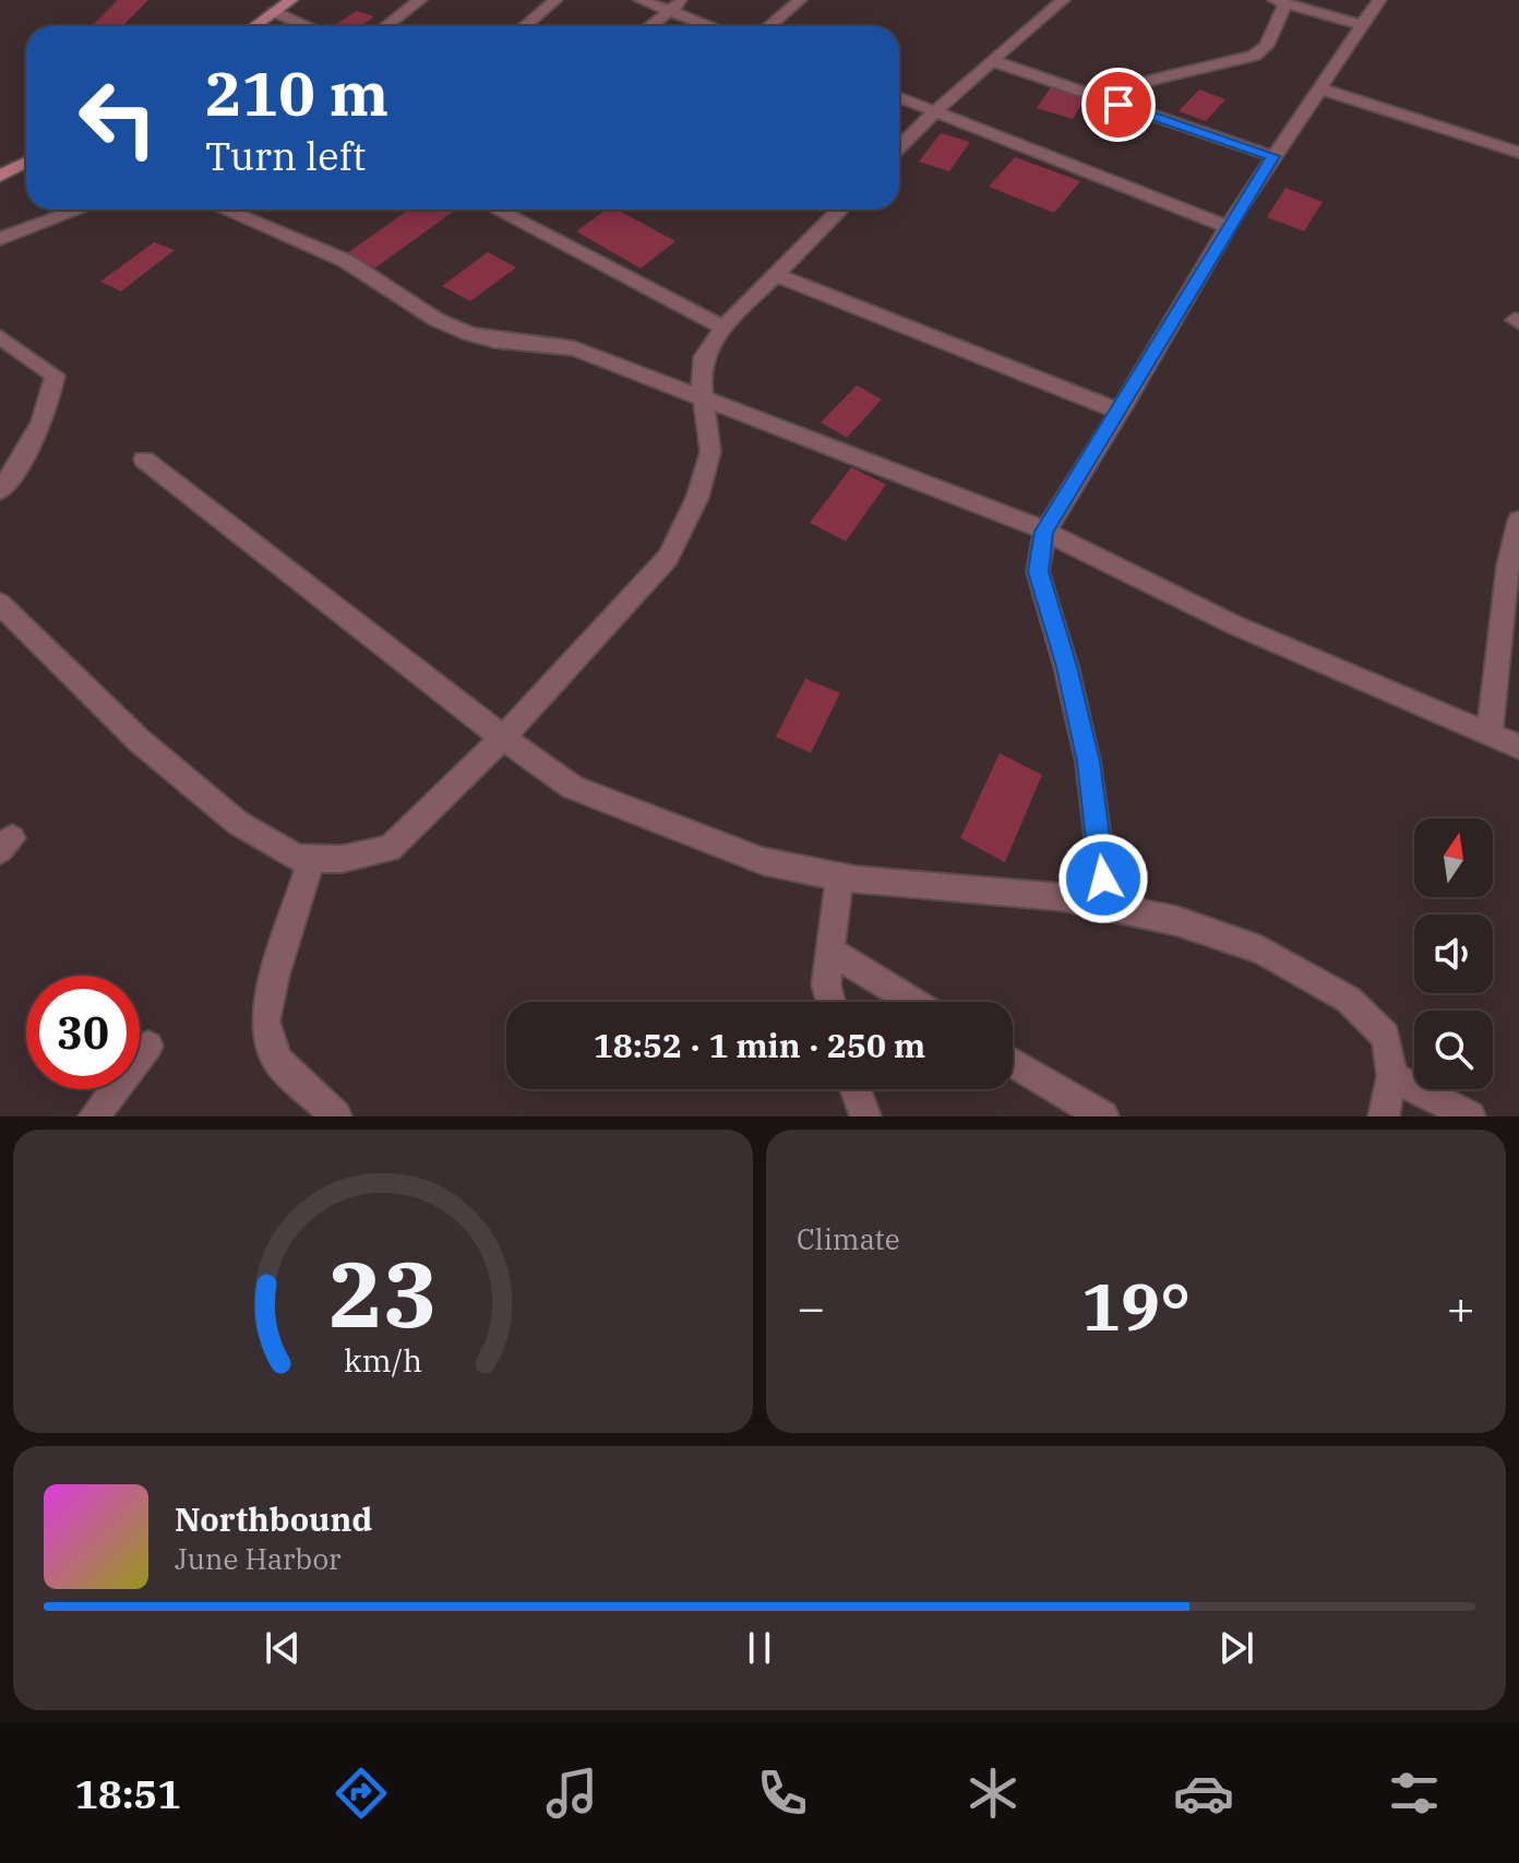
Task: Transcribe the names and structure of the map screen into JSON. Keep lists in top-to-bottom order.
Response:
{
  "north": "top",
  "page": {
    "turn": ["210 m", "Turn left"],
    "limit": "30",
    "trip": "18:52 · 1 min · 250 m",
    "tile": "Climate",
    "heat": ["−", "19°", "+"],
    "song": ["Northbound", "June Harbor"],
    "tabs": "18:51",
    "gauge": ["23", "km/h"]
  }
}
